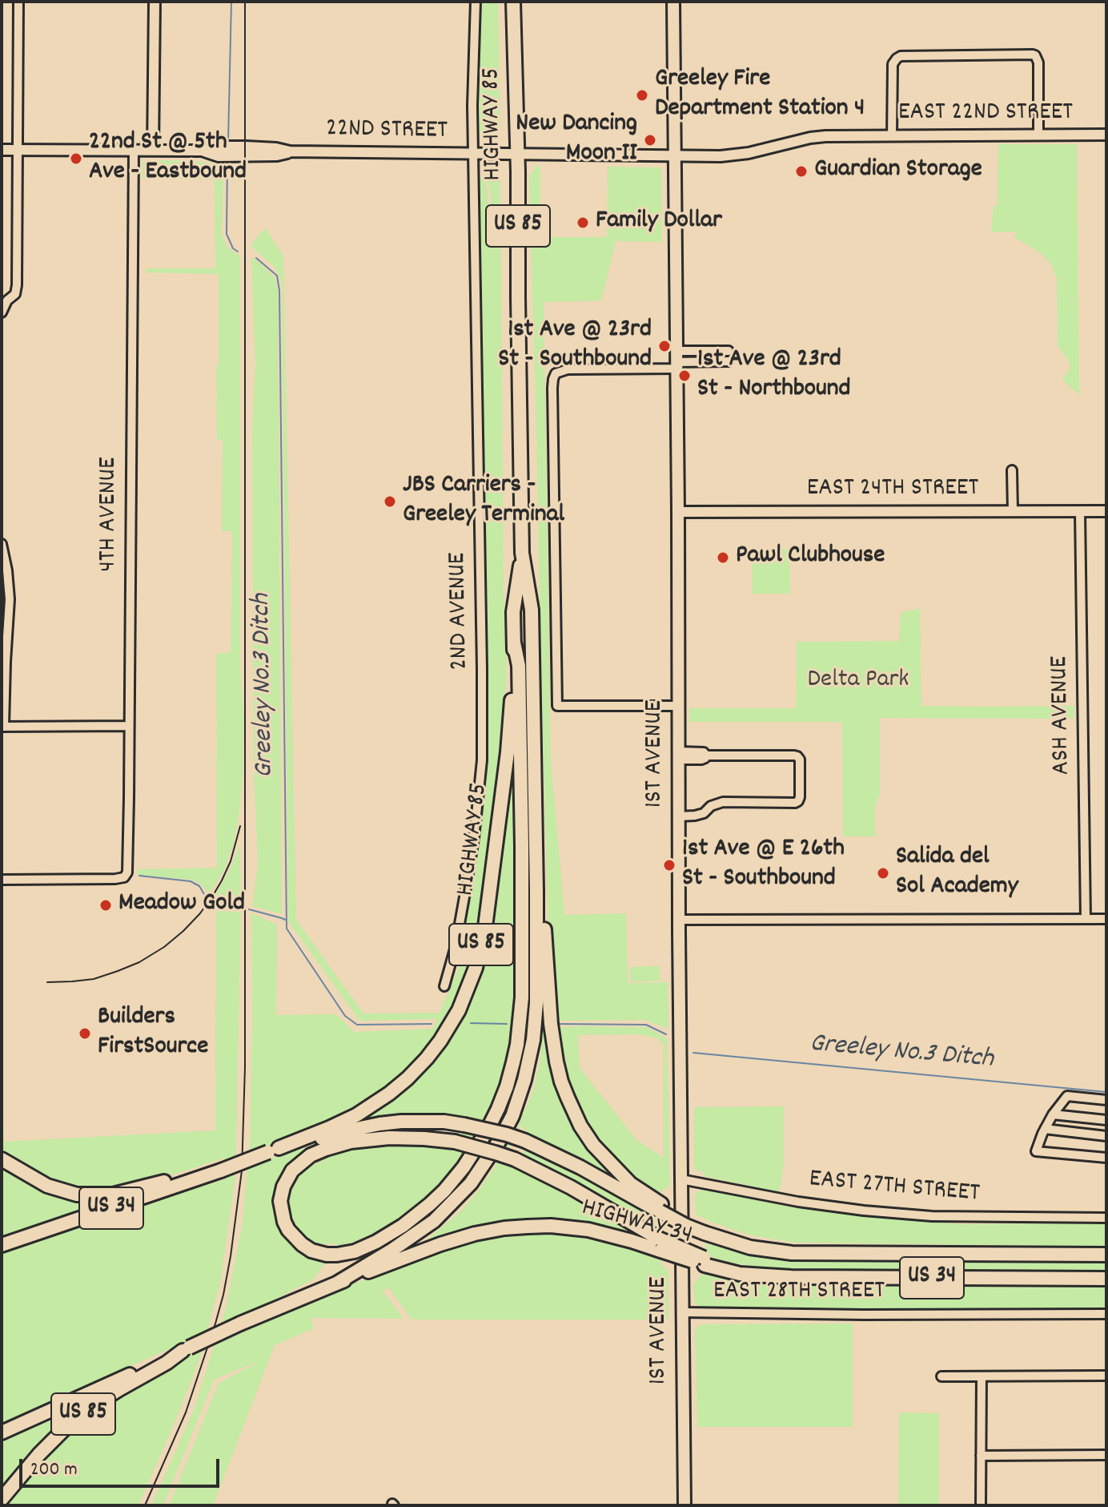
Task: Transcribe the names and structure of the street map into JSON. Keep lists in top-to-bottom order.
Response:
{
  "streets": {
    "highway": [
      "HIGHWAY 85",
      "US 85",
      "US 34",
      "HIGHWAY 34"
    ],
    "main road": ["1ST AVENUE"],
    "street": [
      "EAST 22ND STREET",
      "22ND STREET",
      "EAST 24TH STREET",
      "4TH AVENUE",
      "2ND AVENUE",
      "ASH AVENUE",
      "EAST 27TH STREET",
      "EAST 28TH STREET"
    ]
  },
  "crossings": [
    ["EAST 22ND STREET", "22ND STREET"],
    ["EAST 22ND STREET", "1ST AVENUE"],
    ["HIGHWAY 85", "22ND STREET"],
    ["HIGHWAY 85", "US 85"],
    ["HIGHWAY 85", "HIGHWAY 34"],
    ["22ND STREET", "4TH AVENUE"],
    ["22ND STREET", "2ND AVENUE"],
    ["22ND STREET", "1ST AVENUE"],
    ["US 85", "HIGHWAY 34"],
    ["EAST 24TH STREET", "ASH AVENUE"],
    ["EAST 24TH STREET", "1ST AVENUE"],
    ["1ST AVENUE", "EAST 27TH STREET"],
    ["1ST AVENUE", "EAST 28TH STREET"],
    ["US 34", "HIGHWAY 34"]
  ],
  "water": ["Greeley No.3 Ditch"],
  "parks": ["Delta Park"],
  "places": [
    "Greeley Fire Department Station 4",
    "New Dancing Moon II",
    "22nd St @ 5th Ave - Eastbound",
    "Guardian Storage",
    "Family Dollar",
    "1st Ave @ 23rd St - Southbound",
    "1st Ave @ 23rd St - Northbound",
    "JBS Carriers - Greeley Terminal",
    "Pawl Clubhouse",
    "1st Ave @ E 26th St - Southbound",
    "Salida del Sol Academy",
    "Meadow Gold",
    "Builders FirstSource"
  ],
  "scale_bar": "200 m"
}
